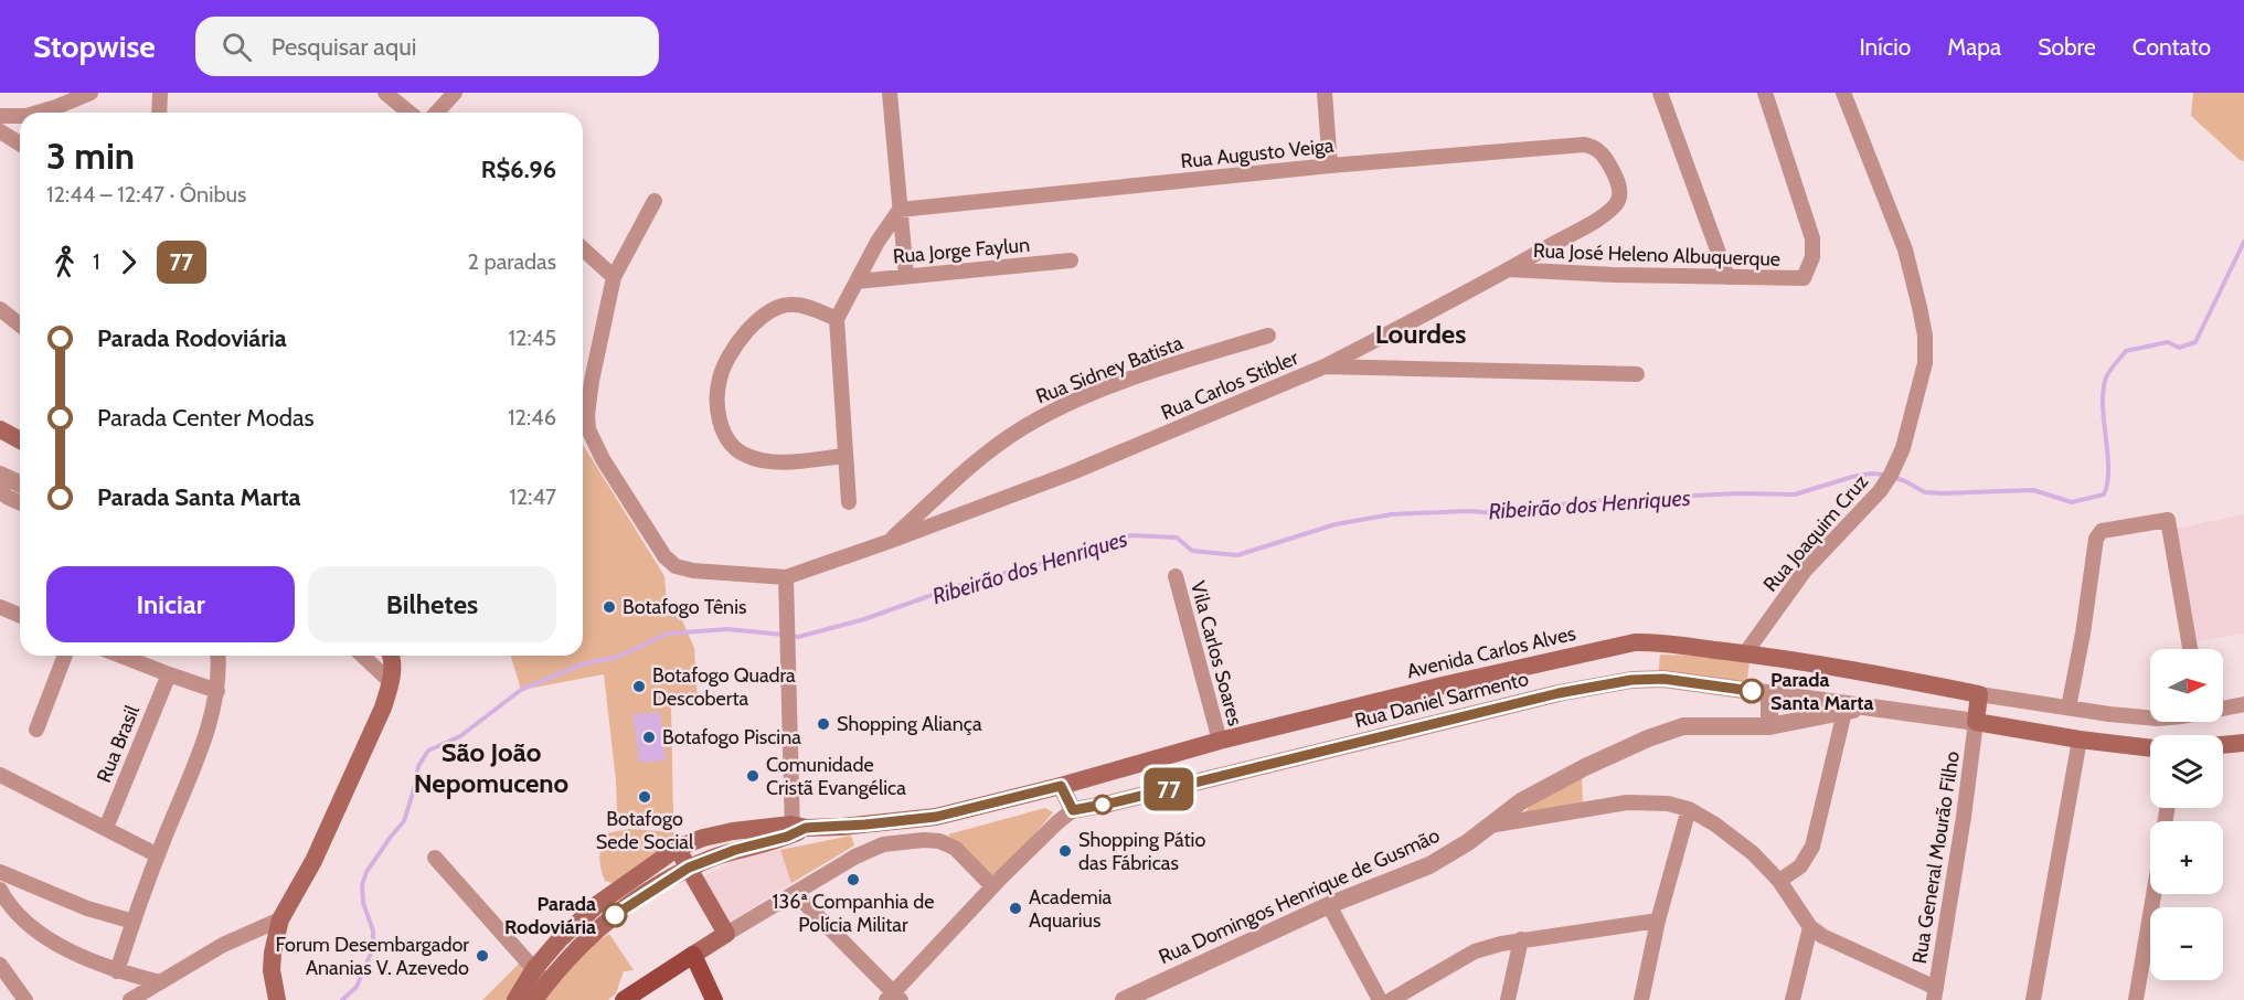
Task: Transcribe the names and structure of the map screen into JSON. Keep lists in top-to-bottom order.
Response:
{
  "streets": {
    "main road": ["Avenida Carlos Alves"],
    "street": [
      "Rua Augusto Veiga",
      "Rua Jorge Faylun",
      "Rua José Heleno Albuquerque",
      "Rua Sidney Batista",
      "Rua Carlos Stibler",
      "Rua Joaquim Cruz",
      "Vila Carlos Soares",
      "Rua Daniel Sarmento",
      "Rua Brasil",
      "Rua General Mourão Filho",
      "Rua Domingos Henrique de Gusmão"
    ]
  },
  "crossings": [
    ["Rua Augusto Veiga", "Rua José Heleno Albuquerque"],
    ["Rua Sidney Batista", "Rua Carlos Stibler"],
    ["Rua Joaquim Cruz", "Avenida Carlos Alves"],
    ["Avenida Carlos Alves", "Vila Carlos Soares"]
  ],
  "districts": ["Lourdes", "São João Nepomuceno"],
  "water": ["Ribeirão dos Henriques"],
  "places": [
    "Botafogo Tênis",
    "Botafogo Quadra Descoberta",
    "Parada Santa Marta",
    "Shopping Aliança",
    "Botafogo Piscina",
    "Comunidade Cristã Evangélica",
    "Botafogo Sede Social",
    "Shopping Pátio das Fábricas",
    "136ª Companhia de Polícia Militar",
    "Academia Aquarius",
    "Parada Rodoviária",
    "Forum Desembargador Ananias V. Azevedo"
  ],
  "lines": ["bus line 77"],
  "north": "right",
  "page": {
    "header": "Stopwise",
    "search": "Pesquisar aqui",
    "nav": [
      "Início",
      "Mapa",
      "Sobre",
      "Contato"
    ],
    "on_map": "77",
    "heading": ["3 min", "12:44 – 12:47 · Ônibus", "R$6.96"],
    "legs": ["1", "77", "2 paradas"],
    "list": [
      {
        "name": "Parada Rodoviária",
        "value": "12:45"
      },
      {
        "name": "Parada Center Modas",
        "value": "12:46"
      },
      {
        "name": "Parada Santa Marta",
        "value": "12:47"
      }
    ],
    "buttons": ["Iniciar", "Bilhetes"],
    "map_buttons": ["+", "−"]
  }
}
